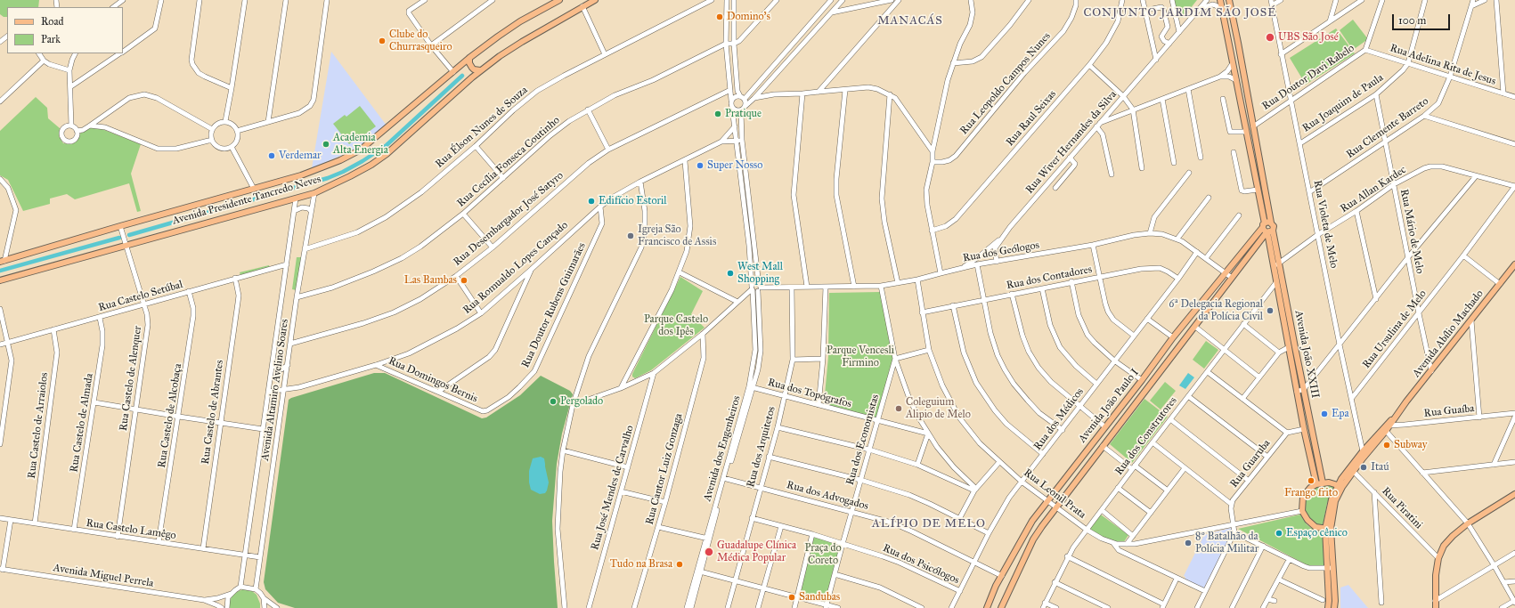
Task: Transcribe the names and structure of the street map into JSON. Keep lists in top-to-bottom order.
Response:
{
  "streets": {
    "main road": [
      "Avenida Presidente Tancredo Neves",
      "Avenida Abílio Machado",
      "Avenida João XXIII",
      "Avenida João Paulo I"
    ],
    "street": [
      "Rua Adelina Rita de Jesus",
      "Rua Doutor Davi Rabelo",
      "Rua Leopoldo Campos Nunes",
      "Rua Joaquim de Paula",
      "Rua Raul Seixas",
      "Rua Élson Nunes de Souza",
      "Rua Clemente Barreto",
      "Rua Wiver Hernandes da Silva",
      "Rua Cecília Fonseca Coutinho",
      "Rua Allan Kardec",
      "Rua Desembargador José Satyro",
      "Rua Violeta de Melo",
      "Rua Mário de Melo",
      "Rua dos Geólogos",
      "Rua Romualdo Lopes Cançado",
      "Rua dos Contadores",
      "Rua Castelo Setúbal",
      "Rua Doutor Rubens Guimarães",
      "Rua Ursulina de Melo",
      "Rua Castelo de Alenquer",
      "Rua Domingos Bernis",
      "Avenida Altamiro Avelino Soares",
      "Rua dos Topógrafos",
      "Rua Guaíba",
      "Rua Castelo de Abrantes",
      "Rua Castelo de Alcobaça",
      "Rua dos Médicos",
      "Rua Castelo de Almada",
      "Rua Castelo de Arraiolos",
      "Rua dos Construtores",
      "Rua dos Economistas",
      "Rua dos Arquitetos",
      "Avenida dos Engenheiros",
      "Rua Guaruba",
      "Rua Cantor Luiz Gonzaga",
      "Rua José Mendes de Carvalho",
      "Rua Leonil Prata",
      "Rua dos Advogados",
      "Rua Piratini",
      "Rua Castelo Lamêgo",
      "Rua dos Psicólogos",
      "Avenida Miguel Perrela"
    ]
  },
  "crossings": [
    ["Rua Adelina Rita de Jesus", "Rua Doutor Davi Rabelo"],
    ["Rua Adelina Rita de Jesus", "Rua Joaquim de Paula"],
    ["Rua Adelina Rita de Jesus", "Rua Clemente Barreto"],
    ["Rua Doutor Davi Rabelo", "Rua Violeta de Melo"],
    ["Rua Joaquim de Paula", "Rua Violeta de Melo"],
    ["Rua Joaquim de Paula", "Rua Mário de Melo"],
    ["Rua Élson Nunes de Souza", "Avenida Altamiro Avelino Soares"],
    ["Rua Clemente Barreto", "Rua Violeta de Melo"],
    ["Rua Clemente Barreto", "Rua Mário de Melo"],
    ["Rua Wiver Hernandes da Silva", "Rua dos Geólogos"],
    ["Rua Cecília Fonseca Coutinho", "Avenida Altamiro Avelino Soares"],
    ["Rua Allan Kardec", "Rua Violeta de Melo"],
    ["Rua Allan Kardec", "Rua Mário de Melo"],
    ["Rua Allan Kardec", "Rua Ursulina de Melo"],
    ["Rua Allan Kardec", "Avenida João XXIII"],
    ["Avenida Presidente Tancredo Neves", "Rua Castelo de Alenquer"],
    ["Avenida Presidente Tancredo Neves", "Avenida Altamiro Avelino Soares"],
    ["Rua Desembargador José Satyro", "Avenida Altamiro Avelino Soares"],
    ["Rua Violeta de Melo", "Rua Ursulina de Melo"],
    ["Rua Violeta de Melo", "Avenida Abílio Machado"],
    ["Rua Mário de Melo", "Rua Ursulina de Melo"],
    ["Rua Mário de Melo", "Avenida Abílio Machado"],
    ["Rua dos Geólogos", "Avenida João Paulo I"],
    ["Rua dos Geólogos", "Rua dos Médicos"],
    ["Rua dos Geólogos", "Rua dos Arquitetos"],
    ["Rua dos Geólogos", "Avenida dos Engenheiros"],
    ["Rua dos Geólogos", "Rua Leonil Prata"],
    ["Rua Romualdo Lopes Cançado", "Rua Doutor Rubens Guimarães"],
    ["Rua Romualdo Lopes Cançado", "Rua Domingos Bernis"],
    ["Rua Romualdo Lopes Cançado", "Avenida Altamiro Avelino Soares"],
    ["Rua Romualdo Lopes Cançado", "Avenida dos Engenheiros"],
    ["Rua dos Contadores", "Rua dos Médicos"],
    ["Rua dos Contadores", "Rua Leonil Prata"],
    ["Rua Castelo Setúbal", "Rua Castelo de Alenquer"],
    ["Rua Castelo Setúbal", "Avenida Altamiro Avelino Soares"],
    ["Rua Castelo Setúbal", "Rua Castelo de Abrantes"],
    ["Rua Castelo Setúbal", "Rua Castelo de Alcobaça"],
    ["Rua Castelo Setúbal", "Rua Castelo de Almada"],
    ["Rua Castelo Setúbal", "Rua Castelo de Arraiolos"],
    ["Rua Doutor Rubens Guimarães", "Rua Domingos Bernis"],
    ["Avenida Abílio Machado", "Rua Guaíba"],
    ["Avenida Abílio Machado", "Rua Piratini"],
    ["Avenida João XXIII", "Avenida João Paulo I"],
    ["Avenida João XXIII", "Rua dos Construtores"],
    ["Rua Castelo de Alenquer", "Rua Castelo Lamêgo"],
    ["Avenida Altamiro Avelino Soares", "Rua Castelo Lamêgo"],
    ["Avenida Altamiro Avelino Soares", "Avenida Miguel Perrela"],
    ["Rua dos Topógrafos", "Rua dos Economistas"],
    ["Rua dos Topógrafos", "Rua dos Arquitetos"],
    ["Rua dos Topógrafos", "Avenida dos Engenheiros"],
    ["Avenida João Paulo I", "Rua Leonil Prata"],
    ["Avenida João Paulo I", "Rua dos Advogados"],
    ["Rua Castelo de Abrantes", "Rua Castelo Lamêgo"],
    ["Rua Castelo de Alcobaça", "Rua Castelo Lamêgo"],
    ["Rua dos Médicos", "Rua Leonil Prata"],
    ["Rua dos Médicos", "Rua dos Advogados"],
    ["Rua dos Médicos", "Rua dos Psicólogos"],
    ["Rua Castelo de Almada", "Rua Castelo Lamêgo"],
    ["Rua Castelo de Arraiolos", "Rua Castelo Lamêgo"],
    ["Rua dos Construtores", "Rua Leonil Prata"],
    ["Rua dos Economistas", "Rua dos Advogados"],
    ["Rua dos Economistas", "Rua dos Psicólogos"],
    ["Rua dos Arquitetos", "Rua dos Advogados"],
    ["Rua dos Arquitetos", "Rua dos Psicólogos"],
    ["Avenida dos Engenheiros", "Rua dos Advogados"],
    ["Rua Guaruba", "Rua Leonil Prata"]
  ],
  "districts": ["CONJUNTO JARDIM SÃO JOSÉ", "MANACÁS", "ALÍPIO DE MELO"],
  "parks": ["Parque Castelo dos Ipês", "Parque Vencesli Firmino", "Praça do Coreto"],
  "places": [
    "Domino's",
    "UBS São José",
    "Clube do Churrasqueiro",
    "Pratique",
    "Academia Alta Energia",
    "Verdemar",
    "Super Nosso",
    "Edifício Estoril",
    "Igreja São Francisco de Assis",
    "West Mall Shopping",
    "Las Bambas",
    "6ª Delegacia Regional da Polícia Civil",
    "Pergolado",
    "Coleguium Alipio de Melo",
    "Epa",
    "Subway",
    "Itaú",
    "Frango frito",
    "Espaço cênico",
    "8º Batalhão da Polícia Militar",
    "Guadalupe Clínica Médica Popular",
    "Tudo na Brasa",
    "Sandubas"
  ],
  "legend": ["Road", "Park"],
  "scale_bar": "100 m"
}
